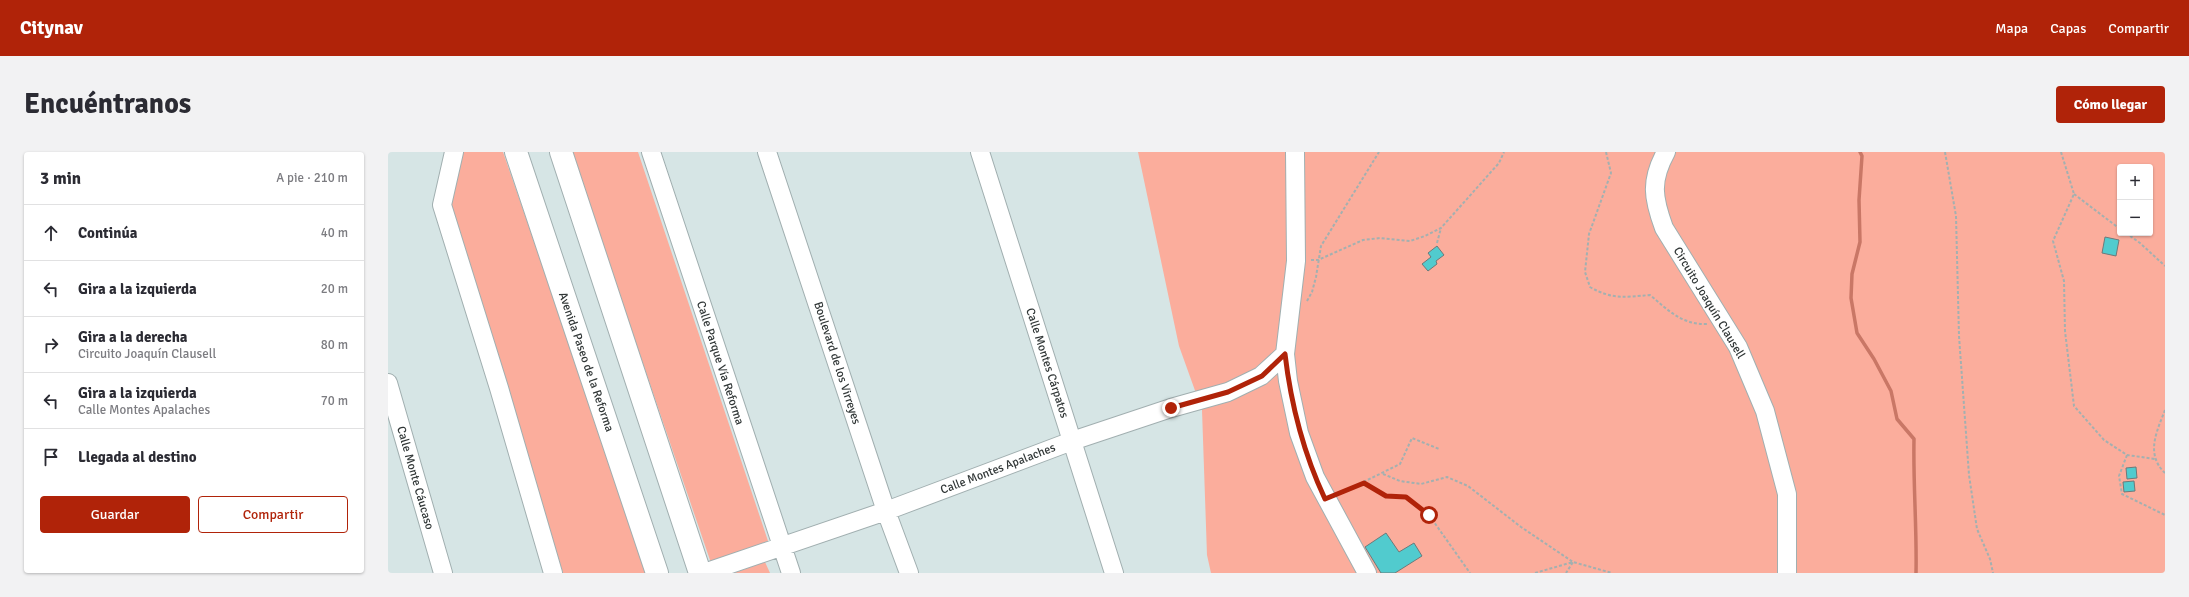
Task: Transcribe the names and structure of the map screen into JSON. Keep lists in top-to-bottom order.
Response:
{
  "streets": {
    "main road": ["Avenida Paseo de la Reforma"],
    "street": [
      "Circuito Joaquín Clausell",
      "Calle Parque Vía Reforma",
      "Boulevard de los Virreyes",
      "Calle Montes Cárpatos",
      "Calle Montes Apalaches",
      "Calle Monte Cáucaso"
    ]
  },
  "crossings": [
    ["Calle Parque Vía Reforma", "Calle Montes Apalaches"],
    ["Boulevard de los Virreyes", "Calle Montes Apalaches"],
    ["Calle Montes Cárpatos", "Calle Montes Apalaches"]
  ],
  "page": {
    "header": "Citynav",
    "nav": ["Mapa", "Capas", "Compartir"],
    "buttons": [
      "Cómo llegar",
      ["Guardar", "Compartir"]
    ],
    "title": "Encuéntranos",
    "heading": ["3 min", "A pie · 210 m"],
    "map_buttons": ["+", "−"],
    "list": [
      ["Continúa", "40 m"],
      ["Gira a la izquierda", "20 m"],
      ["Gira a la derecha", "Circuito Joaquín Clausell", "80 m"],
      ["Gira a la izquierda", "Calle Montes Apalaches", "70 m"],
      "Llegada al destino"
    ]
  }
}
